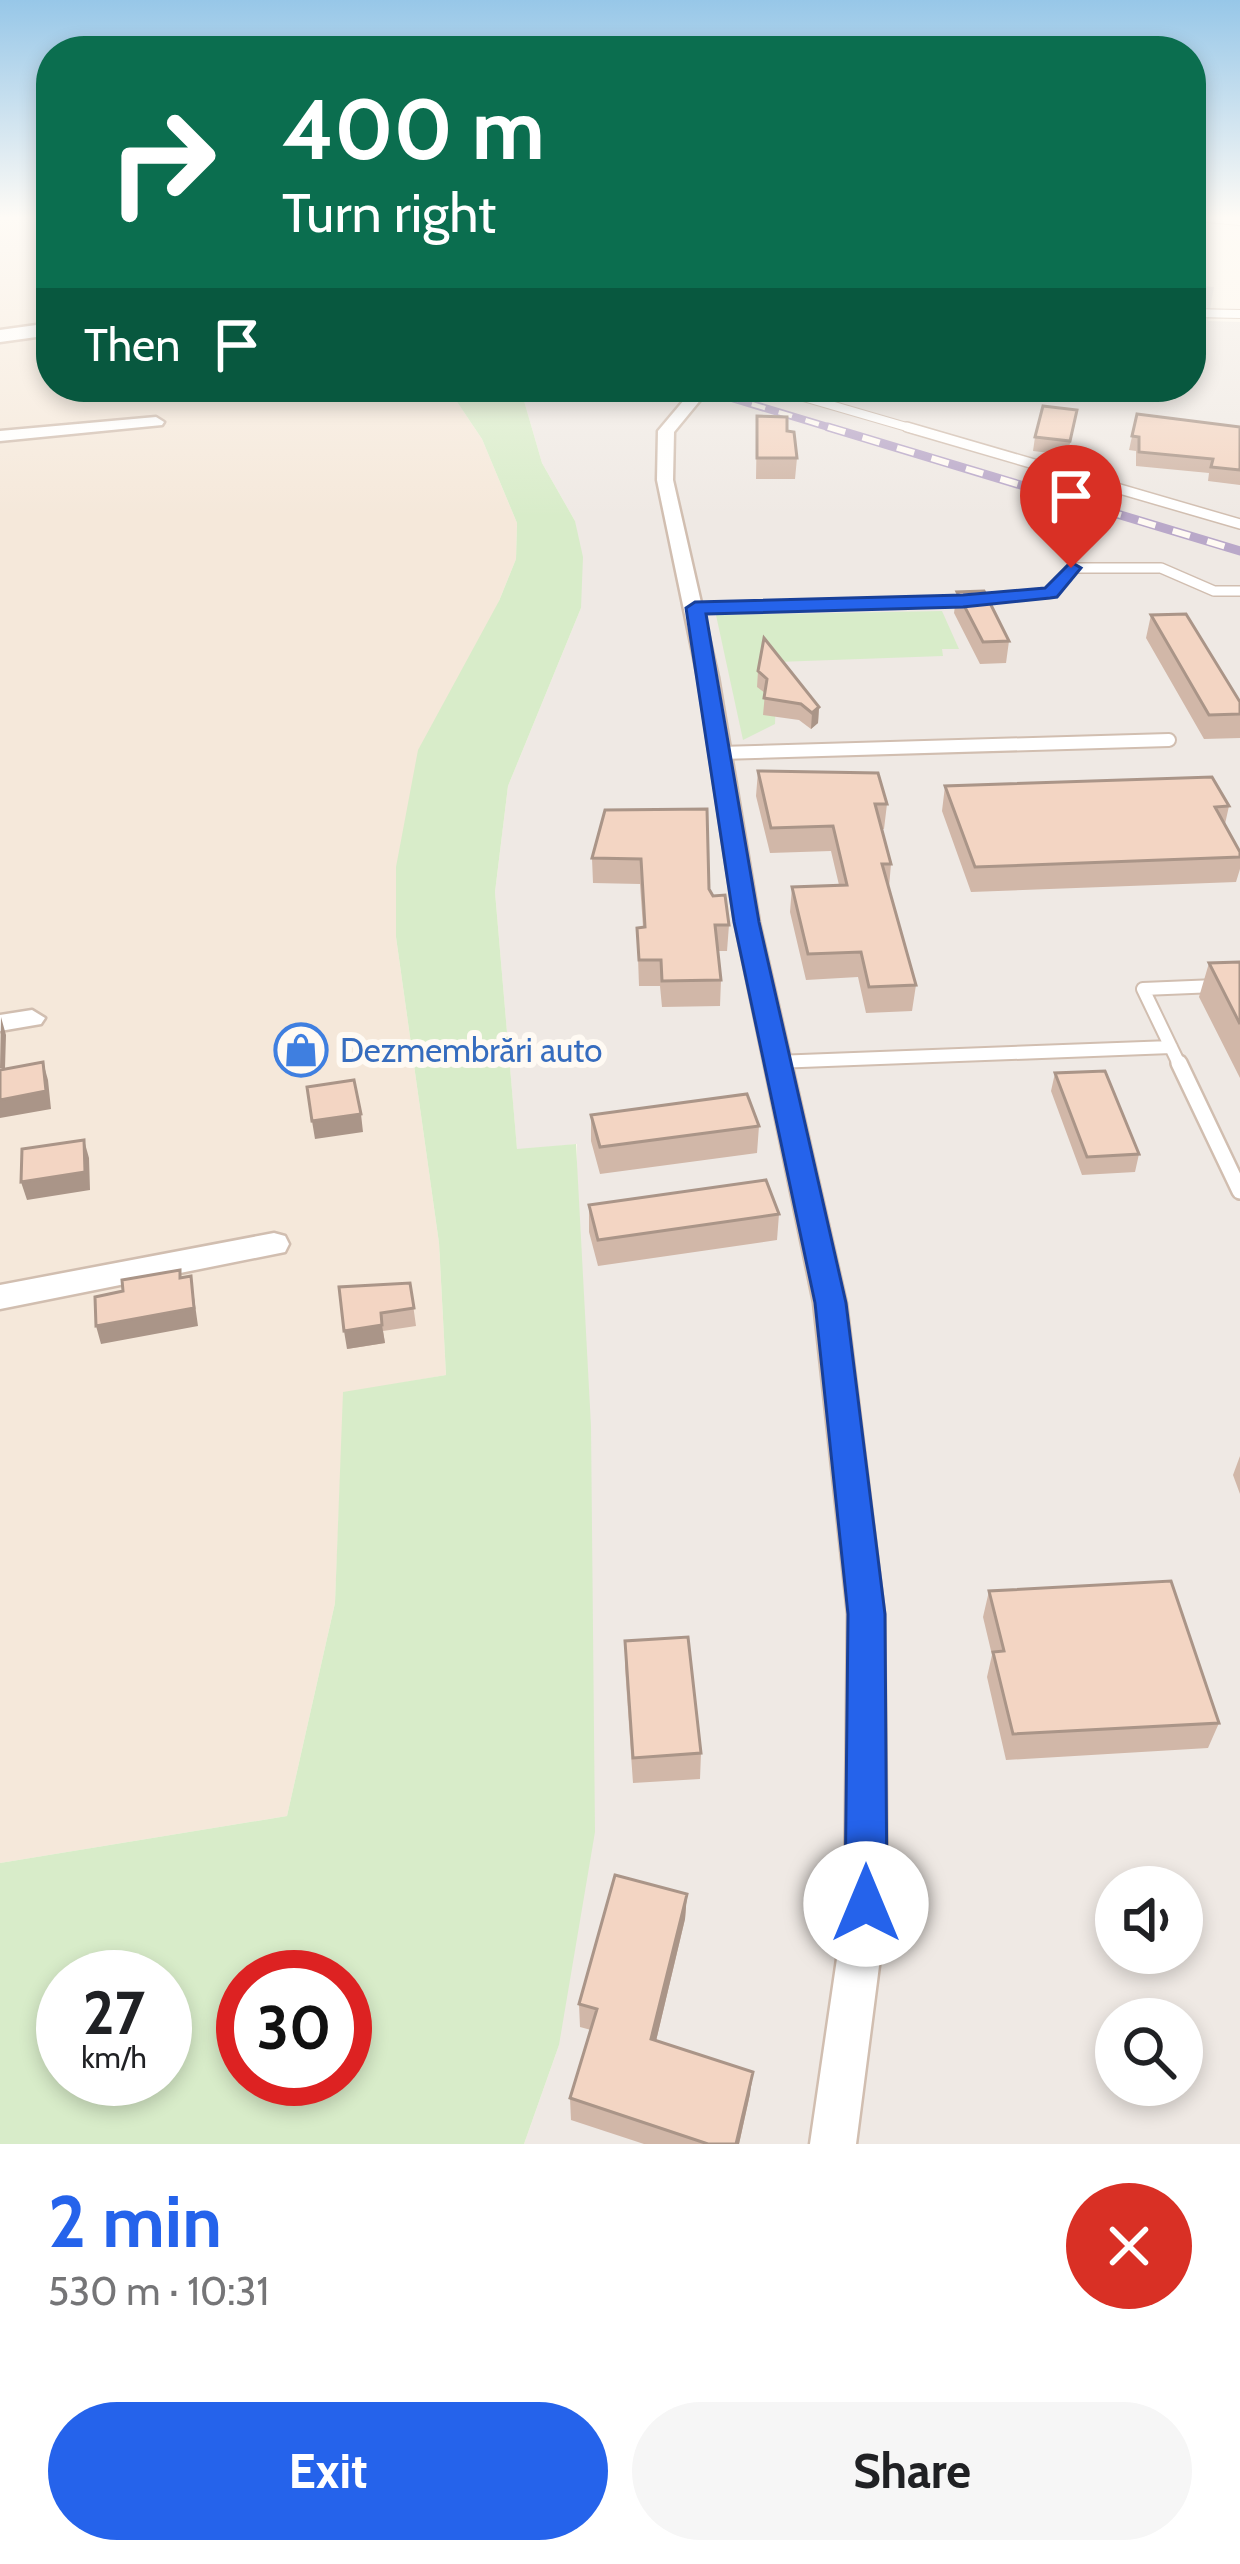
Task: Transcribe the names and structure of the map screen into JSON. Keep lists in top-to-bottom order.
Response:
{
  "places": {
    "shop": ["Dezmembrări auto"]
  },
  "page": {
    "turn": ["400 m", "Turn right"],
    "then": "Then",
    "speed": "27 km/h",
    "limit": "30",
    "heading": ["2 min", "530 m · 10:31"],
    "buttons": ["Exit", "Share"]
  }
}
